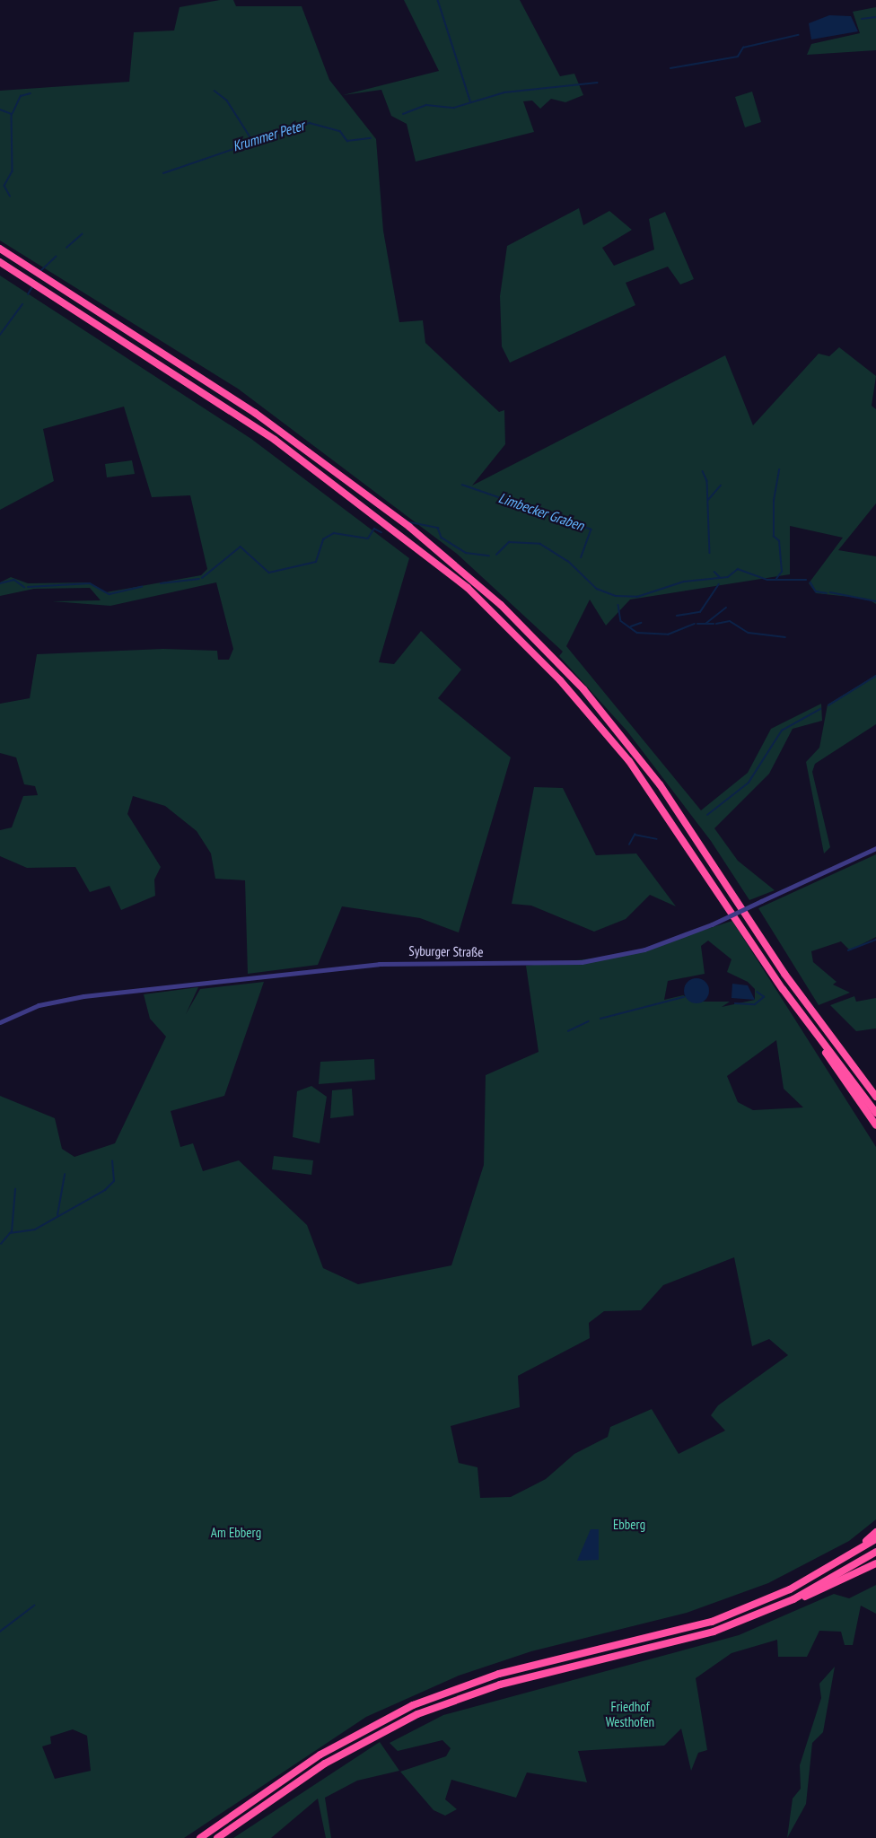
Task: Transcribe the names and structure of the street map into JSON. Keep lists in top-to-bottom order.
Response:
{
  "streets": {
    "street": ["Syburger Straße"]
  },
  "water": ["Krummer Peter", "Limbecker Graben"],
  "parks": ["Ebberg", "Am Ebberg", "Friedhof Westhofen"]
}
